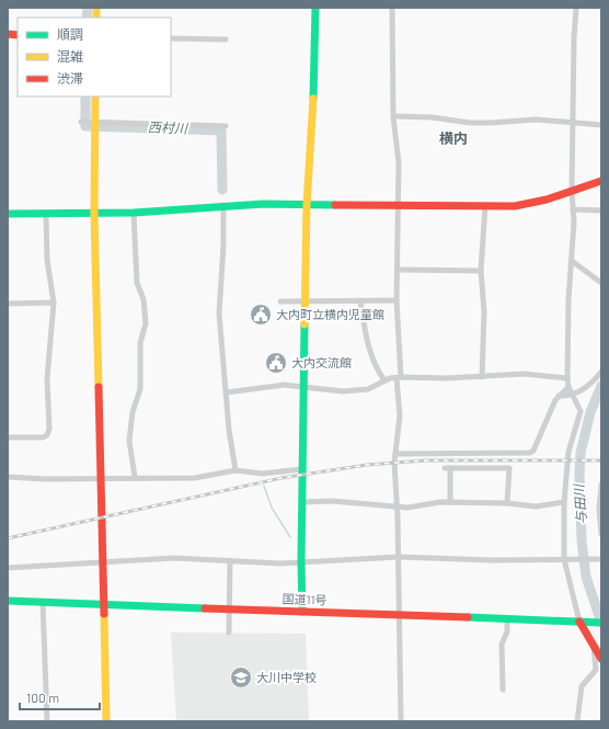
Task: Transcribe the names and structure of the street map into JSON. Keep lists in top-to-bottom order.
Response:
{
  "streets": {
    "main road": ["国道11号"]
  },
  "districts": ["横内"],
  "water": ["西村川", "与田川"],
  "places": {
    "public building": ["大内町立横内児童館", "大内交流館"],
    "school or university": ["大川中学校"]
  },
  "legend": ["順調", "混雑", "渋滞"],
  "scale_bar": "100 m"
}
